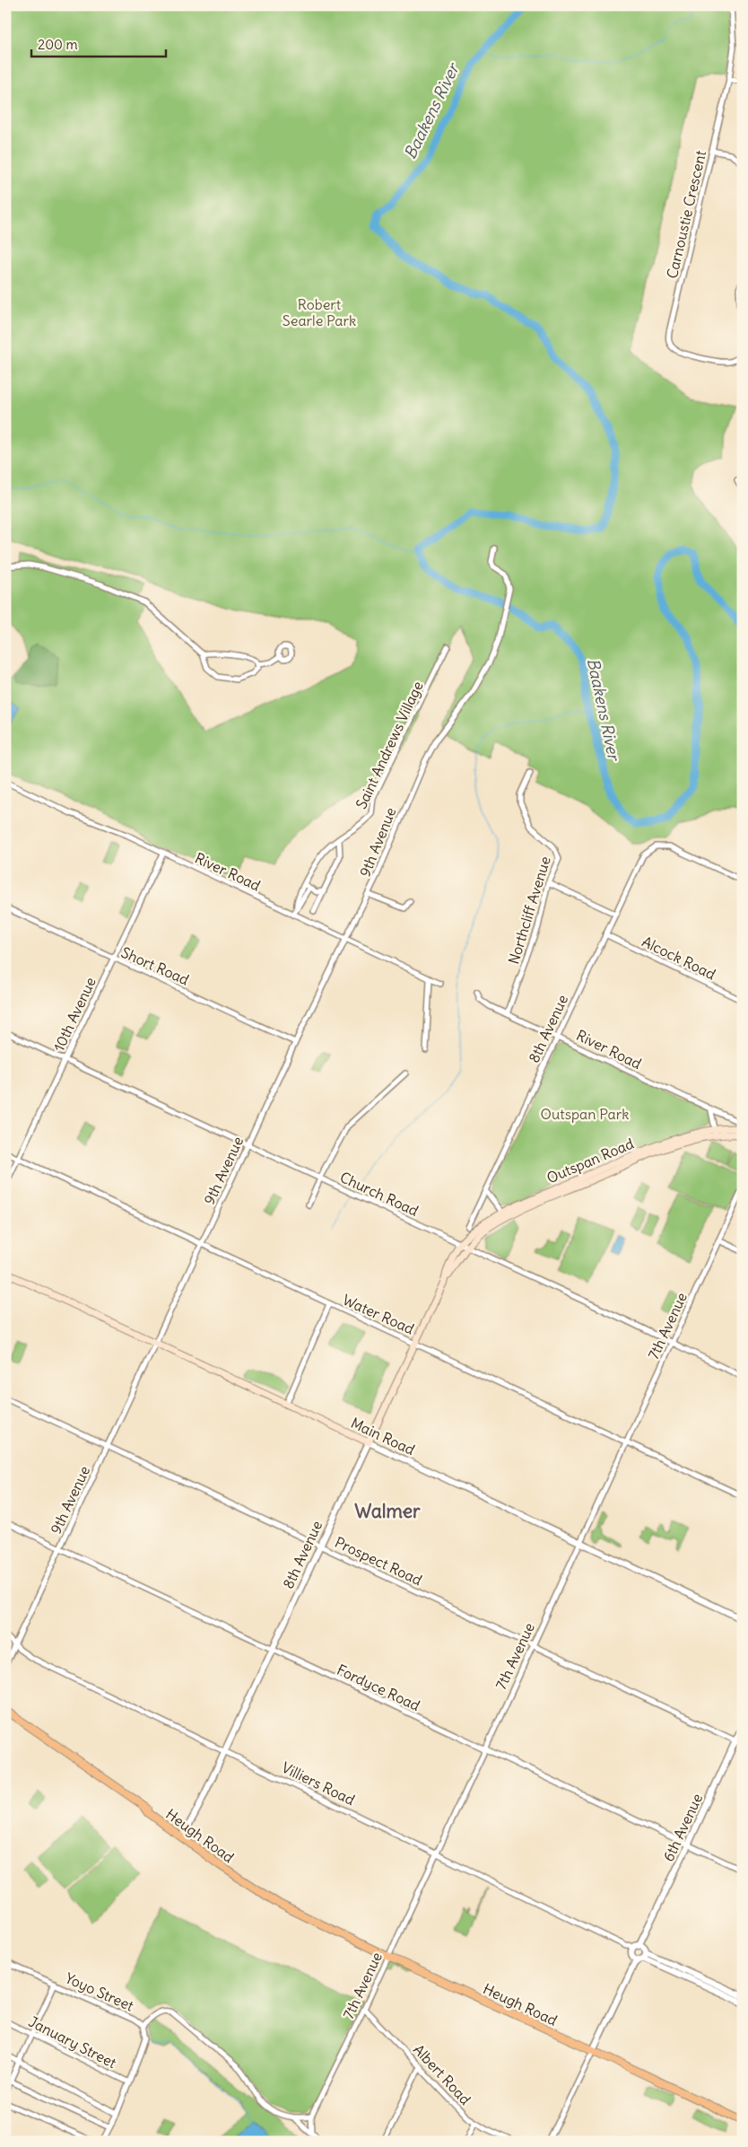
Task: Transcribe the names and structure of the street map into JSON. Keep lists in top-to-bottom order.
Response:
{
  "streets": {
    "main road": [
      "8th Avenue",
      "Outspan Road",
      "Main Road",
      "Heugh Road"
    ],
    "street": [
      "Carnoustie Crescent",
      "Saint Andrews Village",
      "9th Avenue",
      "River Road",
      "Northcliff Avenue",
      "Alcock Road",
      "Short Road",
      "10th Avenue",
      "Church Road",
      "Water Road",
      "7th Avenue",
      "Prospect Road",
      "Fordyce Road",
      "Villiers Road",
      "6th Avenue",
      "Yoyo Street",
      "January Street",
      "Albert Road"
    ]
  },
  "crossings": [
    ["Saint Andrews Village", "River Road"],
    ["9th Avenue", "River Road"],
    ["9th Avenue", "Short Road"],
    ["9th Avenue", "Church Road"],
    ["9th Avenue", "Water Road"],
    ["9th Avenue", "Main Road"],
    ["9th Avenue", "Prospect Road"],
    ["9th Avenue", "Fordyce Road"],
    ["9th Avenue", "Villiers Road"],
    ["River Road", "Northcliff Avenue"],
    ["River Road", "10th Avenue"],
    ["River Road", "8th Avenue"],
    ["Alcock Road", "8th Avenue"],
    ["Short Road", "10th Avenue"],
    ["10th Avenue", "Church Road"],
    ["10th Avenue", "Water Road"],
    ["8th Avenue", "Outspan Road"],
    ["8th Avenue", "Church Road"],
    ["8th Avenue", "Water Road"],
    ["8th Avenue", "Main Road"],
    ["8th Avenue", "Prospect Road"],
    ["8th Avenue", "Fordyce Road"],
    ["8th Avenue", "Villiers Road"],
    ["8th Avenue", "Heugh Road"],
    ["Outspan Road", "Church Road"],
    ["Church Road", "7th Avenue"],
    ["Water Road", "7th Avenue"],
    ["7th Avenue", "Main Road"],
    ["7th Avenue", "Prospect Road"],
    ["7th Avenue", "Fordyce Road"],
    ["7th Avenue", "Villiers Road"],
    ["7th Avenue", "Heugh Road"],
    ["7th Avenue", "Albert Road"],
    ["Prospect Road", "6th Avenue"],
    ["Fordyce Road", "6th Avenue"],
    ["Villiers Road", "6th Avenue"],
    ["6th Avenue", "Heugh Road"],
    ["Yoyo Street", "January Street"]
  ],
  "districts": ["Walmer"],
  "water": ["Baakens River"],
  "parks": ["Robert Searle Park", "Outspan Park"],
  "scale_bar": "200 m"
}
